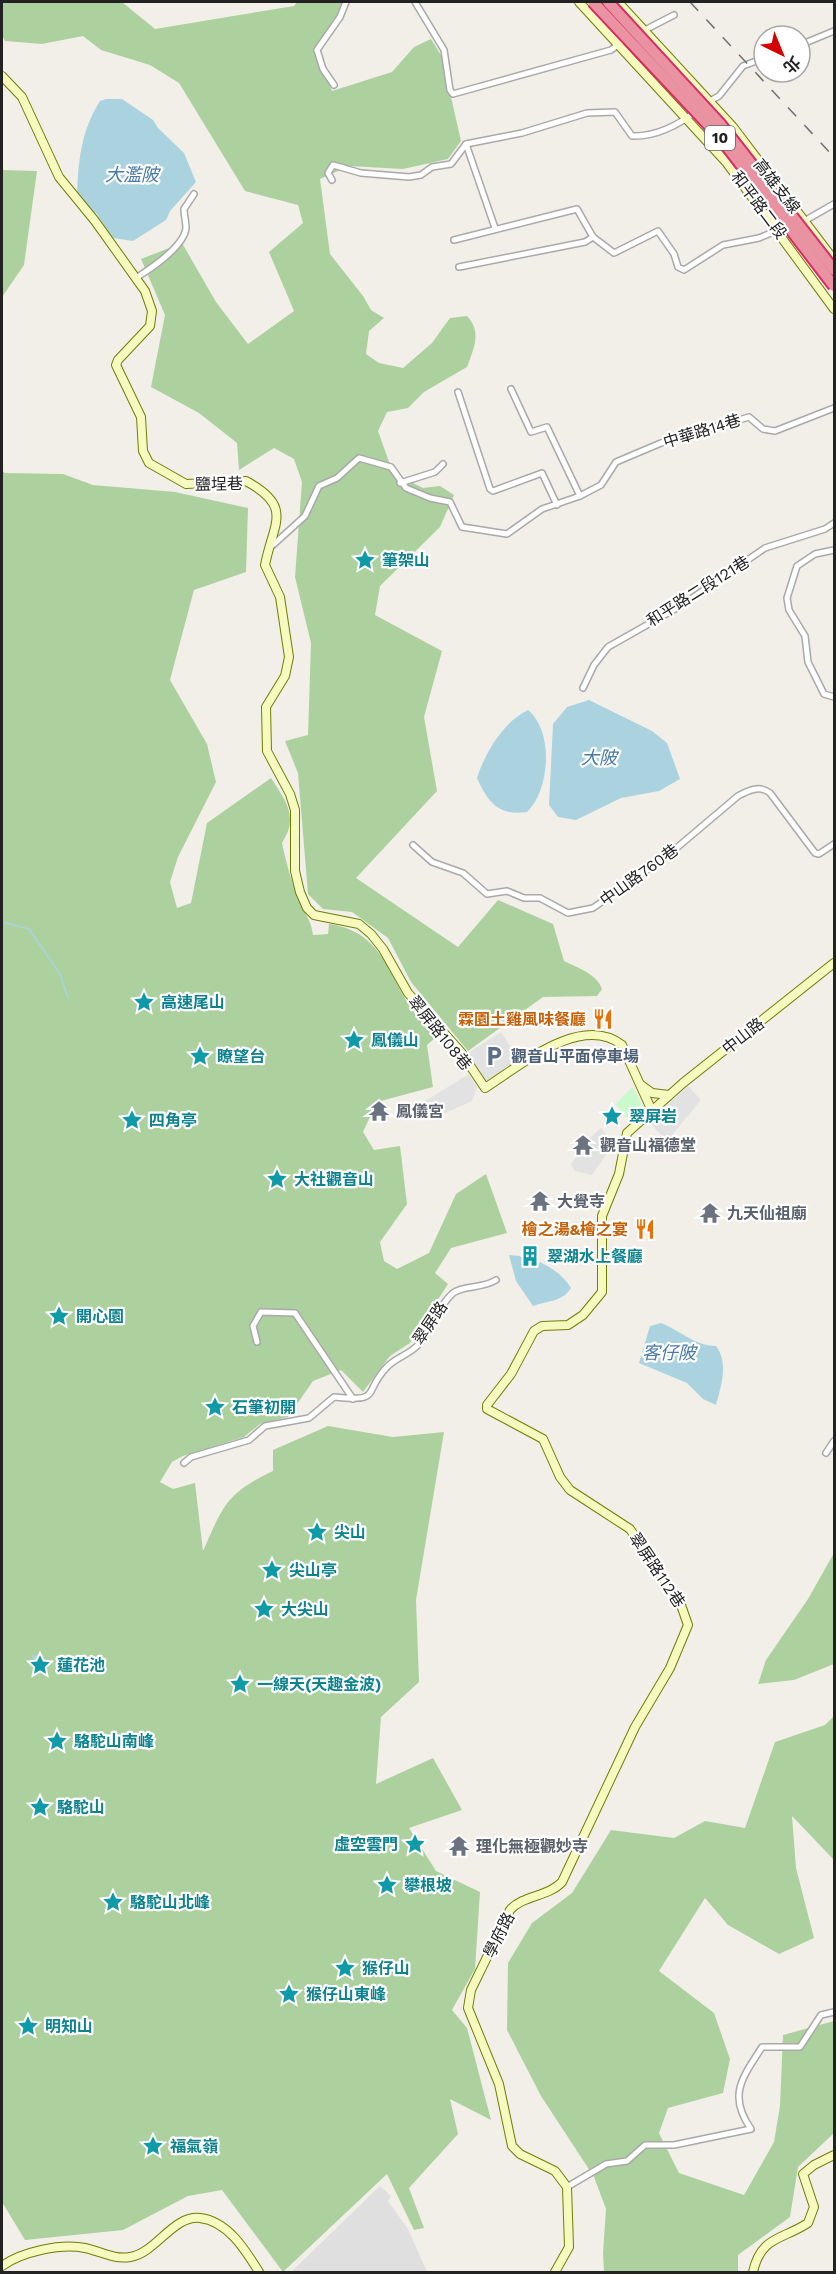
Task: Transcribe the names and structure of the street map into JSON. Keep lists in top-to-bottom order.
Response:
{
  "streets": {
    "highway": ["10", "高雄支線"],
    "street": [
      "和平路二段",
      "中華路14巷",
      "鹽埕巷",
      "和平路二段121巷",
      "中山路760巷",
      "翠屏路108巷",
      "中山路",
      "翠屏路",
      "翠屏路112巷",
      "學府路"
    ]
  },
  "crossings": [
    ["中華路14巷", "鹽埕巷"],
    ["鹽埕巷", "翠屏路108巷"],
    ["翠屏路108巷", "中山路"],
    ["翠屏路108巷", "翠屏路112巷"],
    ["中山路", "翠屏路112巷"],
    ["翠屏路112巷", "學府路"]
  ],
  "water": ["大濫陂", "大陂", "客仔陂"],
  "places": {
    "place": [
      "筆架山",
      "高速尾山",
      "鳳儀山",
      "瞭望台",
      "翠屏岩",
      "四角亭",
      "大社觀音山",
      "開心園",
      "石筆初開",
      "尖山",
      "尖山亭",
      "大尖山",
      "蓮花池",
      "一線天(天趣金波)",
      "駱駝山南峰",
      "駱駝山",
      "虛空雲門",
      "攀根坡",
      "駱駝山北峰",
      "猴仔山",
      "猴仔山東峰",
      "明知山",
      "福氣嶺"
    ],
    "restaurant": ["霖園土雞風味餐廳", "檜之湯&檜之宴"],
    "parking": ["觀音山平面停車場"],
    "temple": [
      "鳳儀宮",
      "觀音山福德堂",
      "大覺寺",
      "九天仙祖廟",
      "理化無極觀妙寺"
    ],
    "building": ["翠湖水上餐廳"]
  },
  "north": "bottom right"
}
